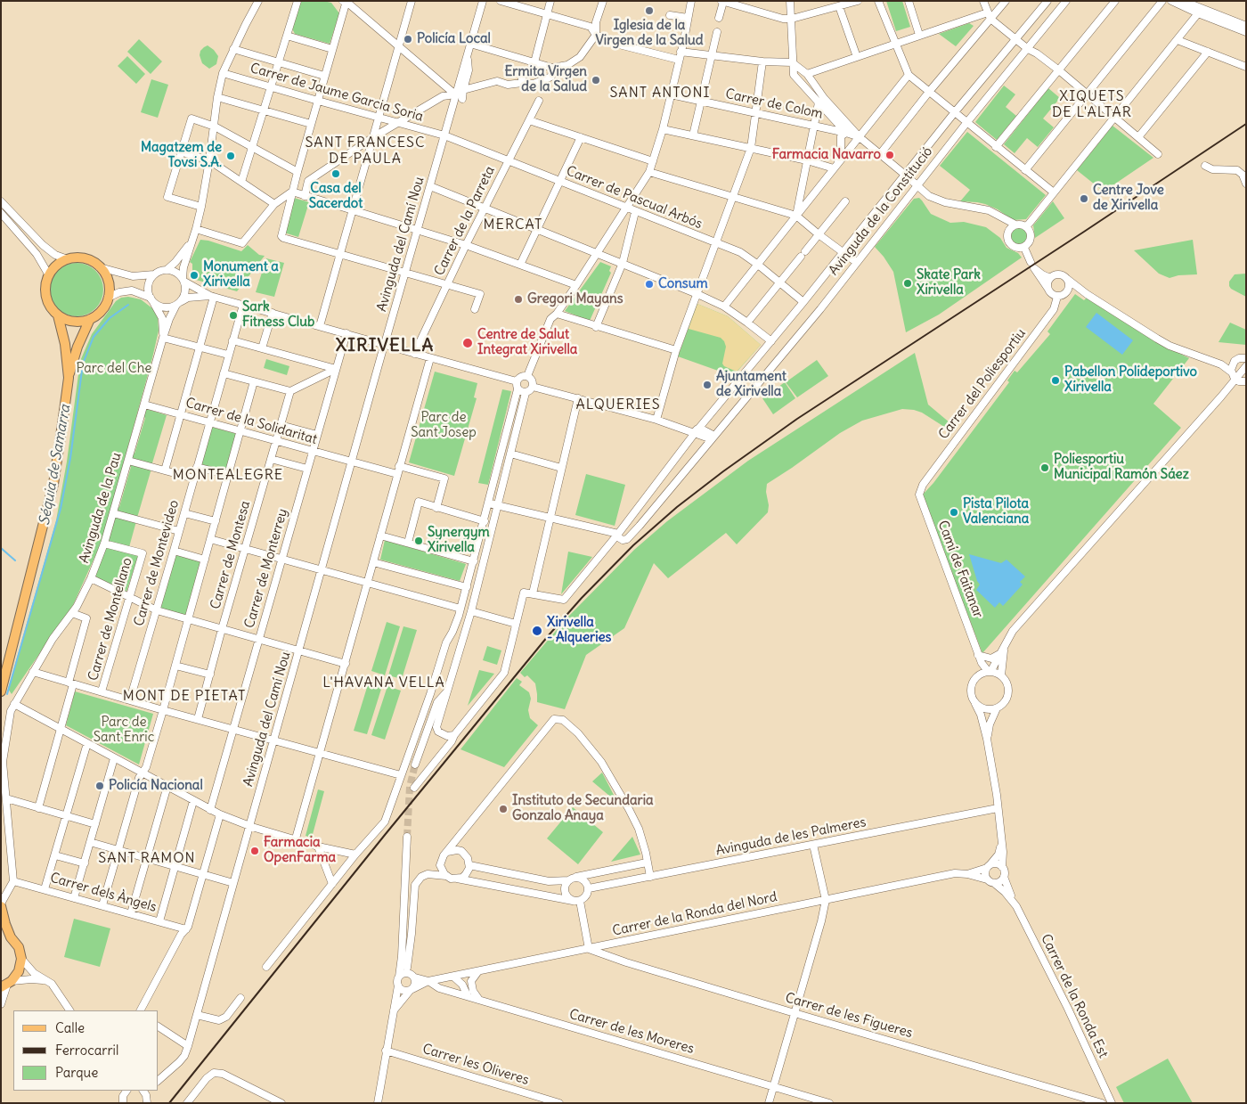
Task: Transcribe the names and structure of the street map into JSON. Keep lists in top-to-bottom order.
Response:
{
  "streets": {
    "street": [
      "Carrer de Jaume Garcia Soria",
      "Carrer de Colom",
      "Carrer de Pascual Arbós",
      "Avinguda de la Constitució",
      "Carrer de la Parreta",
      "Avinguda del Camí Nou",
      "Carrer del Poliesportiu",
      "Carrer de la Solidaritat",
      "Avinguda de la Pau",
      "Carrer de Montesa",
      "Carrer de Montevideo",
      "Carrer de Monterrey",
      "Camí de Faitanar",
      "Carrer de Montellano",
      "Avinguda de les Palmeres",
      "Carrer dels Àngels",
      "Carrer de la Ronda del Nord",
      "Carrer de la Ronda Est",
      "Carrer de les Figueres",
      "Carrer de les Moreres",
      "Carrer les Oliveres"
    ]
  },
  "crossings": [
    ["Carrer de Jaume Garcia Soria", "Carrer de Pascual Arbós"],
    ["Carrer de Jaume Garcia Soria", "Avinguda del Camí Nou"],
    ["Carrer de Pascual Arbós", "Avinguda de la Constitució"],
    ["Carrer de Pascual Arbós", "Carrer de la Parreta"],
    ["Carrer de Pascual Arbós", "Avinguda del Camí Nou"],
    ["Avinguda del Camí Nou", "Carrer de la Solidaritat"],
    ["Carrer del Poliesportiu", "Camí de Faitanar"],
    ["Carrer de la Solidaritat", "Avinguda de la Pau"],
    ["Carrer de la Solidaritat", "Carrer de Montesa"],
    ["Carrer de la Solidaritat", "Carrer de Montevideo"],
    ["Carrer de la Solidaritat", "Carrer de Monterrey"],
    ["Avinguda de la Pau", "Carrer de Montellano"],
    ["Avinguda de la Pau", "Carrer dels Àngels"],
    ["Carrer de la Ronda del Nord", "Carrer de la Ronda Est"],
    ["Carrer de la Ronda del Nord", "Carrer de les Figueres"],
    ["Carrer de la Ronda del Nord", "Carrer de les Moreres"]
  ],
  "districts": [
    "SANT ANTONI",
    "XIQUETS DE L'ALTAR",
    "SANT FRANCESC DE PAULA",
    "MERCAT",
    "XIRIVELLA",
    "ALQUERIES",
    "MONTEALEGRE",
    "L'HAVANA VELLA",
    "MONT DE PIETAT",
    "SANT RAMON"
  ],
  "water": ["Séquia de Samarra"],
  "parks": ["Parc del Che", "Parc de Sant Josep", "Parc de Sant Enric"],
  "places": [
    "Iglesia de la Virgen de la Salud",
    "Policía Local",
    "Ermita Virgen de la Salud",
    "Farmacia Navarro",
    "Magatzem de Tovsi S.A.",
    "Casa del Sacerdot",
    "Centre Jove de Xirivella",
    "Monument a Xirivella",
    "Skate Park Xirivella",
    "Consum",
    "Gregori Mayans",
    "Sark Fitness Club",
    "Centre de Salut Integrat Xirivella",
    "Pabellon Polideportivo Xirivella",
    "Ajuntament de Xirivella",
    "Poliesportiu Municipal Ramón Sáez",
    "Pista Pilota Valenciana",
    "Synergym Xirivella",
    "Xirivella - Alqueries",
    "Policía Nacional",
    "Instituto de Secundaria Gonzalo Anaya",
    "Farmacia OpenFarma"
  ],
  "legend": ["Calle", "Ferrocarril", "Parque"]
}
